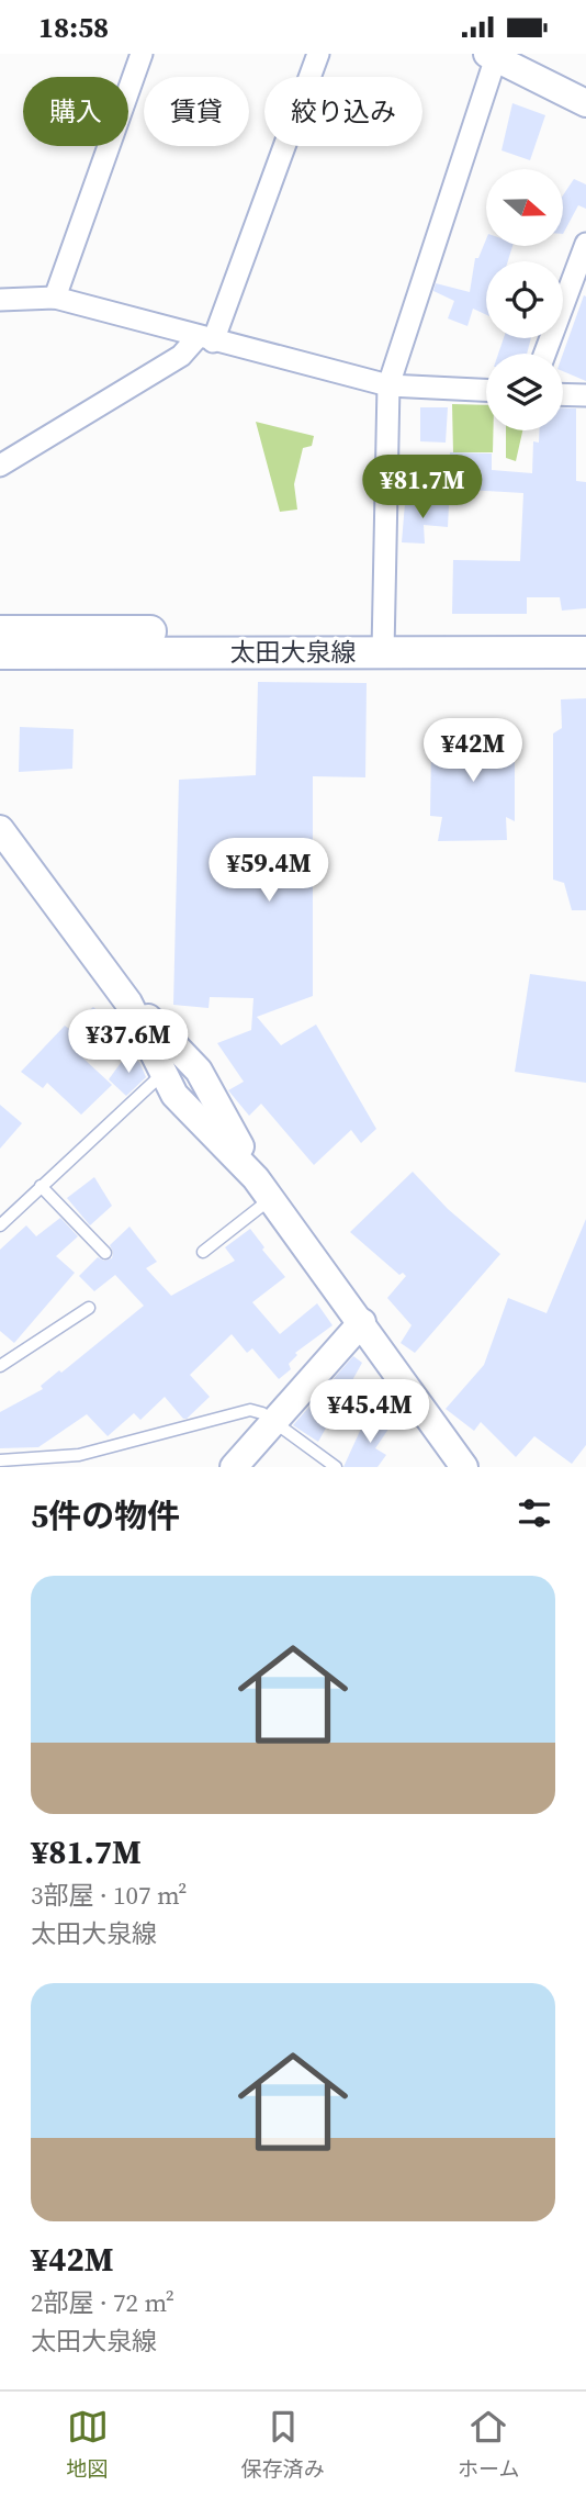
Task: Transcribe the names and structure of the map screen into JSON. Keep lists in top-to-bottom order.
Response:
{
  "streets": {
    "main road": ["太田大泉線"]
  },
  "north": "right",
  "page": {
    "status": "18:58",
    "chip": ["購入", "賃貸", "絞り込み"],
    "price": [
      "¥81.7M",
      "¥42M",
      "¥59.4M",
      "¥37.6M",
      "¥45.4M"
    ],
    "heading": "5件の物件",
    "list": [
      {
        "name": "¥81.7M",
        "note": "3部屋 · 107 m² · 太田大泉線"
      },
      {
        "name": "¥42M",
        "note": "2部屋 · 72 m² · 太田大泉線"
      }
    ],
    "tabs": ["地図", "保存済み", "ホーム"]
  }
}
